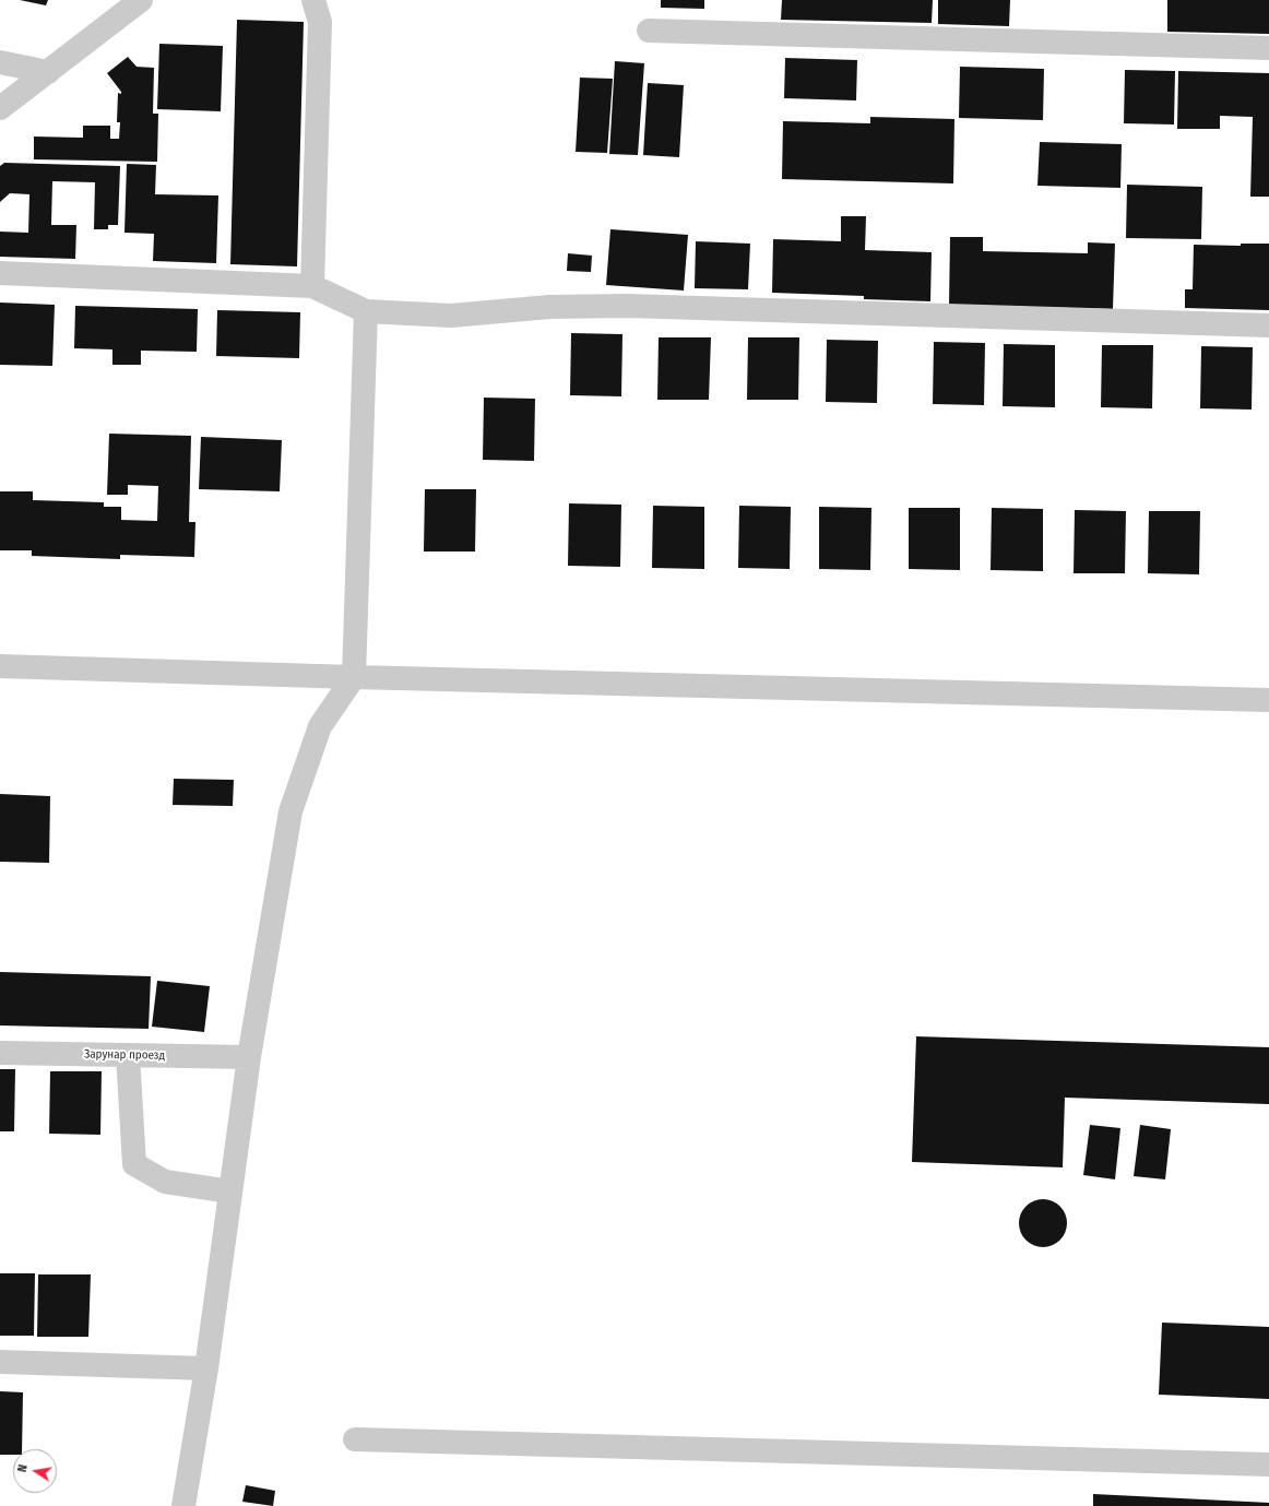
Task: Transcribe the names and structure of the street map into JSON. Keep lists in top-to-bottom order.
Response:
{
  "streets": {
    "street": ["Зарунар проезд"]
  },
  "north": "left"
}
